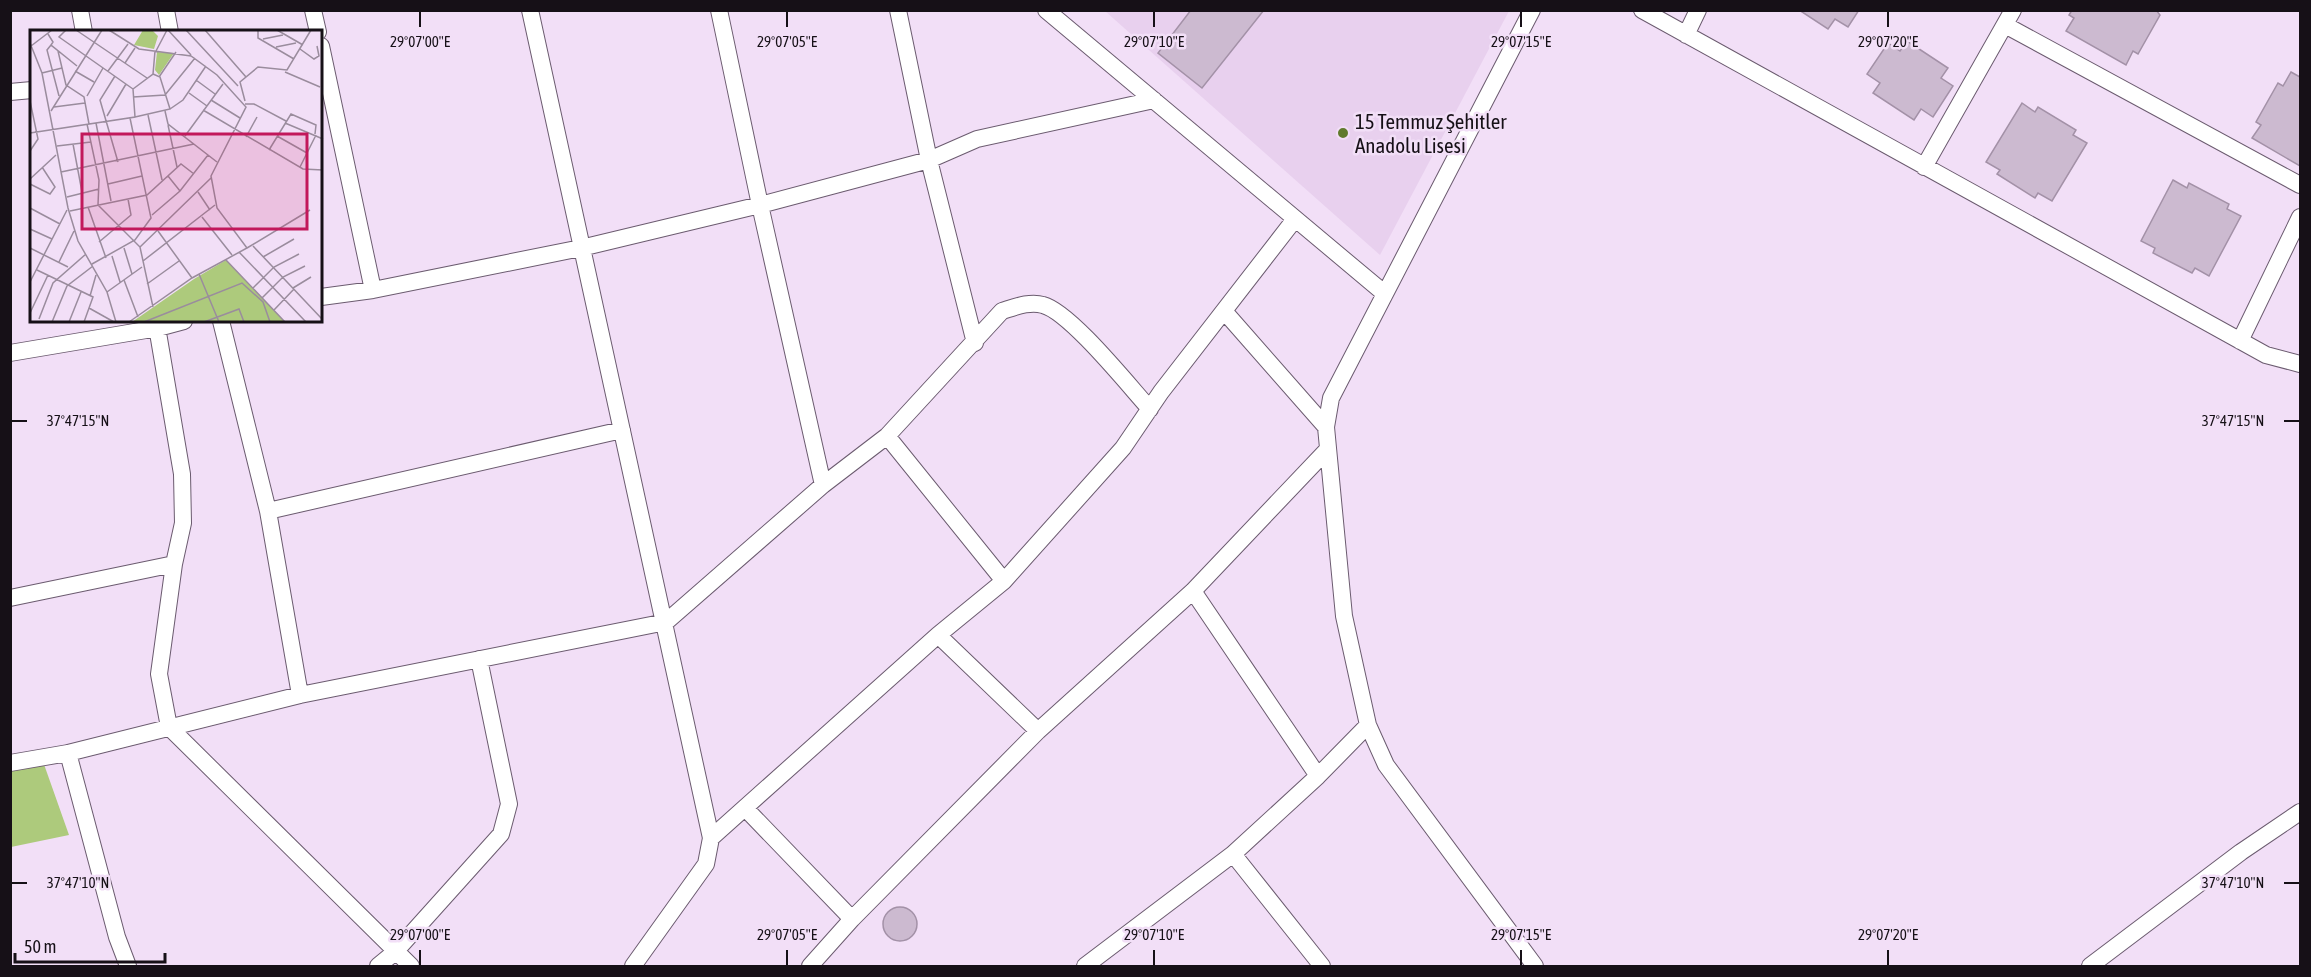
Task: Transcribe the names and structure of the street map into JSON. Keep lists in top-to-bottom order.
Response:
{
  "places": ["15 Temmuz Şehitler Anadolu Lisesi"],
  "scale_bar": "50 m",
  "coordinates": [
    "29°07'00\"E",
    "29°07'05\"E",
    "29°07'10\"E",
    "29°07'15\"E",
    "29°07'20\"E",
    "37°47'15\"N",
    "37°47'10\"N"
  ]
}
